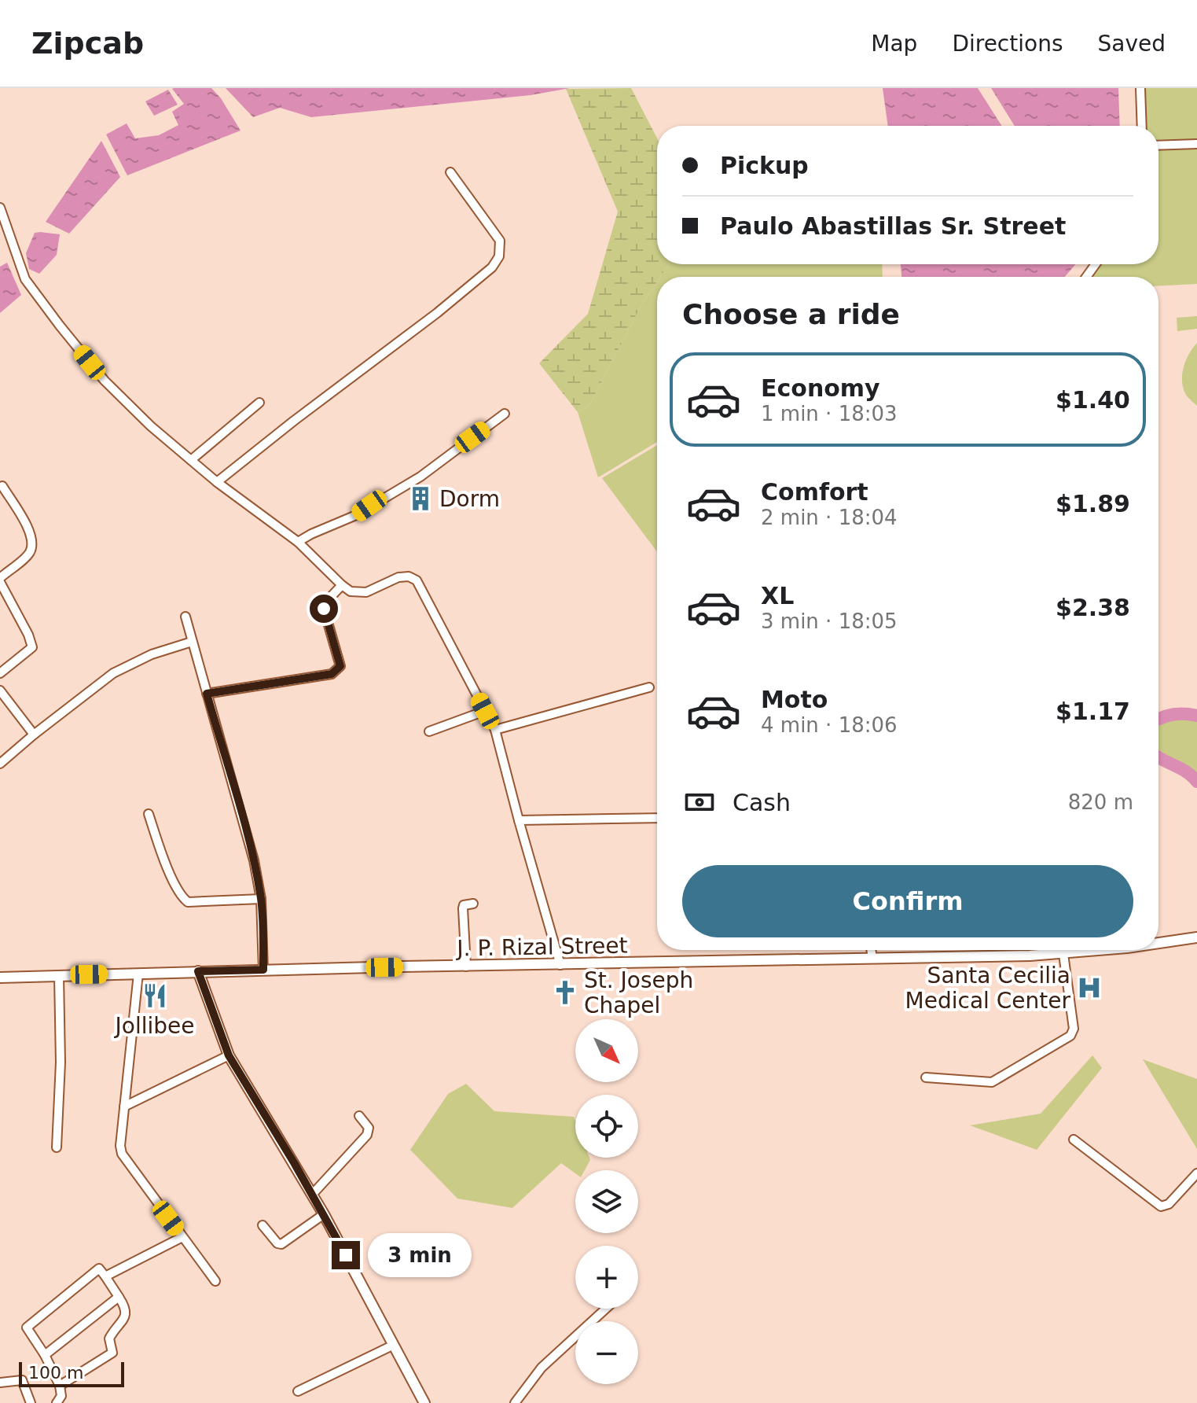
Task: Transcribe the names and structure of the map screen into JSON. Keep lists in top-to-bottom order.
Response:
{
  "streets": {
    "main road": ["J. P. Rizal Street"]
  },
  "places": {
    "building": ["Dorm"],
    "hospital": ["Santa Cecilia Medical Center"],
    "church": ["St. Joseph Chapel"],
    "restaurant": ["Jollibee"]
  },
  "scale_bar": "100 m",
  "north": "bottom right",
  "page": {
    "header": "Zipcab",
    "nav": ["Map", "Directions", "Saved"],
    "banner": ["Pickup", "Paulo Abastillas Sr. Street"],
    "heading": "Choose a ride",
    "list": [
      {
        "name": "Economy",
        "note": "1 min · 18:03",
        "value": "$1.40"
      },
      {
        "name": "Comfort",
        "note": "2 min · 18:04",
        "value": "$1.89"
      },
      {
        "name": "XL",
        "note": "3 min · 18:05",
        "value": "$2.38"
      },
      {
        "name": "Moto",
        "note": "4 min · 18:06",
        "value": "$1.17"
      }
    ],
    "pay": ["Cash", "820 m"],
    "buttons": "Confirm",
    "map_buttons": ["+", "−"],
    "bubble": "3 min",
    "scale": "100 m"
  }
}
